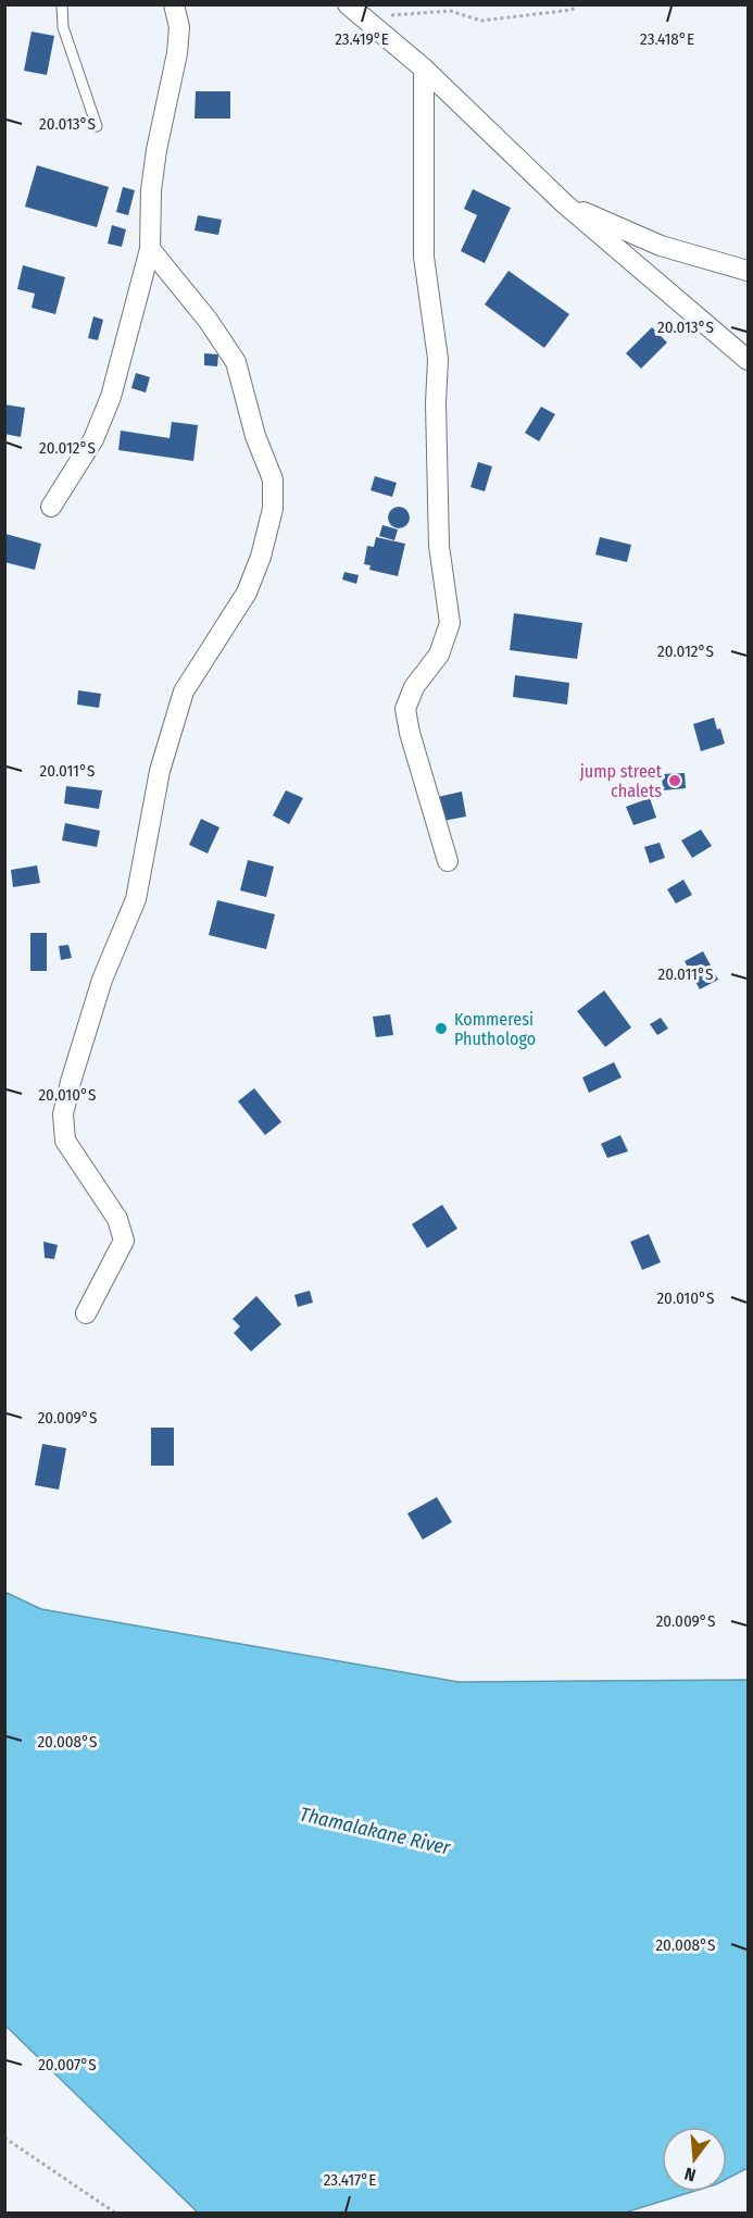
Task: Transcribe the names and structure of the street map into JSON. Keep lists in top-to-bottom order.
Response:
{
  "water": ["Thamalakane River"],
  "places": ["jump street chalets", "Kommeresi Phuthologo"],
  "north": "bottom",
  "coordinates": [
    "23.419°E",
    "23.418°E",
    "20.013°S",
    "20.012°S",
    "20.011°S",
    "20.010°S",
    "20.009°S",
    "20.008°S",
    "20.007°S",
    "23.417°E"
  ]
}
